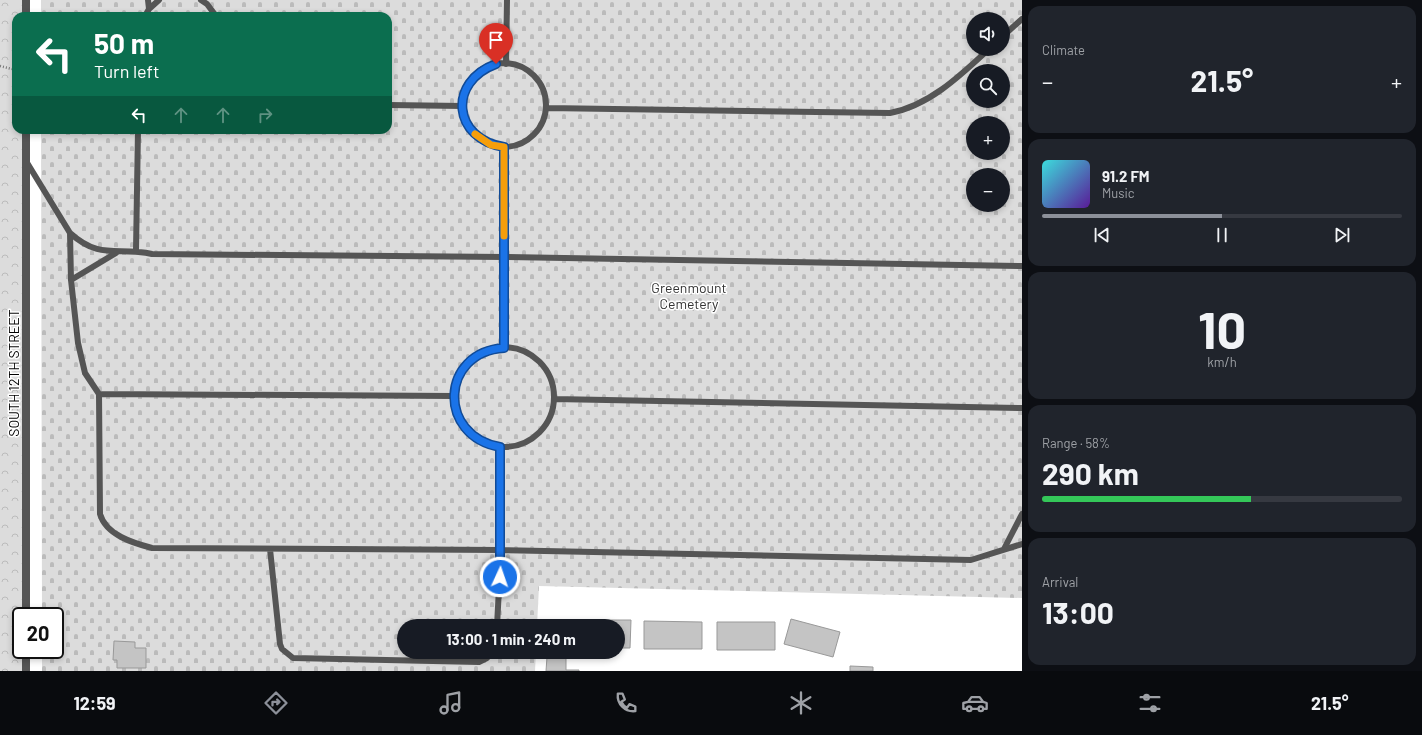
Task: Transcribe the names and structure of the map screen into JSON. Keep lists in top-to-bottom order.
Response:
{
  "streets": {
    "street": ["SOUTH 12TH STREET"]
  },
  "parks": ["Greenmount Cemetery"],
  "page": {
    "tile": [
      "Climate",
      ["10", "km/h"],
      ["Range · 58%", "290 km"],
      ["Arrival", "13:00"]
    ],
    "map_buttons": ["+", "−"],
    "turn": ["50 m", "Turn left"],
    "heat": ["−", "21.5°", "+"],
    "song": ["91.2 FM", "Music"],
    "limit": "20",
    "trip": "13:00 · 1 min · 240 m",
    "tabs": ["12:59", "21.5°"]
  }
}
